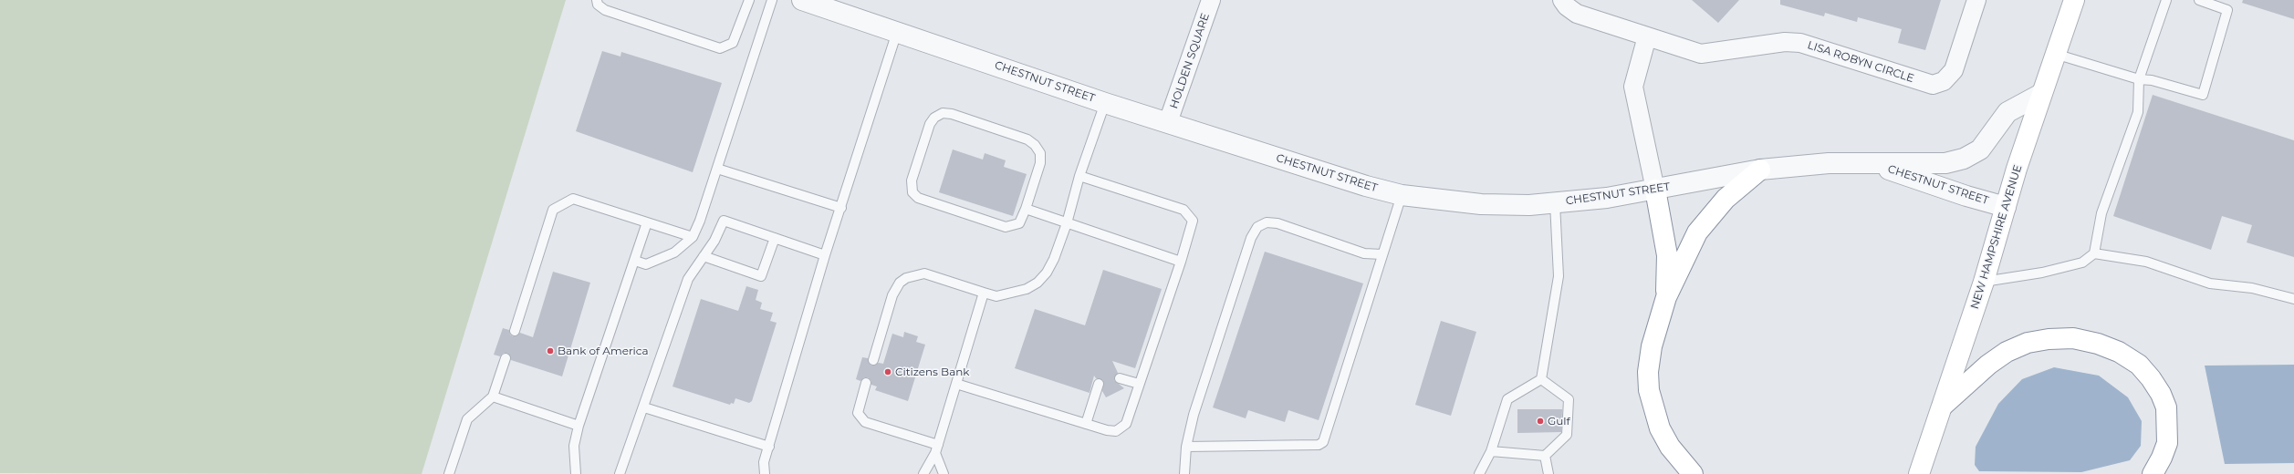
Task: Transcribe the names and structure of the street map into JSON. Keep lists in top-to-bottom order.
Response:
{
  "streets": {
    "main road": ["NEW HAMPSHIRE AVENUE"],
    "street": ["HOLDEN SQUARE", "LISA ROBYN CIRCLE", "CHESTNUT STREET"]
  },
  "crossings": [
    ["HOLDEN SQUARE", "CHESTNUT STREET"],
    ["CHESTNUT STREET", "NEW HAMPSHIRE AVENUE"]
  ],
  "places": ["Bank of America", "Citizens Bank", "Gulf"]
}
